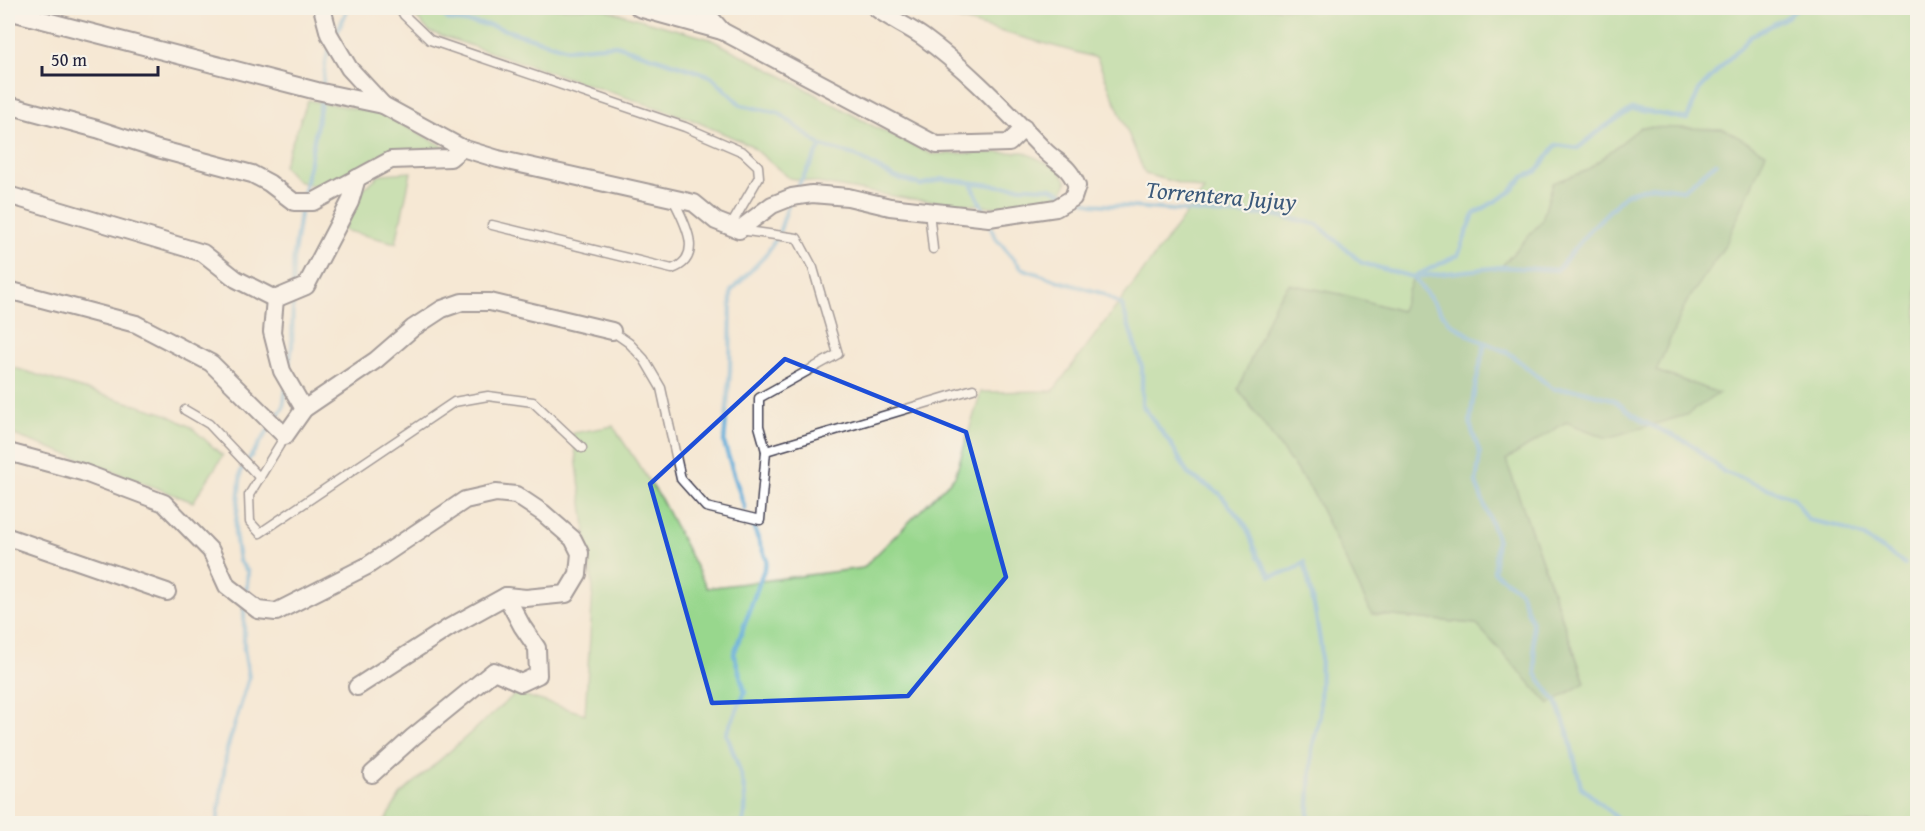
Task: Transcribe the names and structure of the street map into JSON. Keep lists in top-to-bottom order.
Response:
{
  "water": ["Torrentera Jujuy"],
  "scale_bar": "50 m"
}
